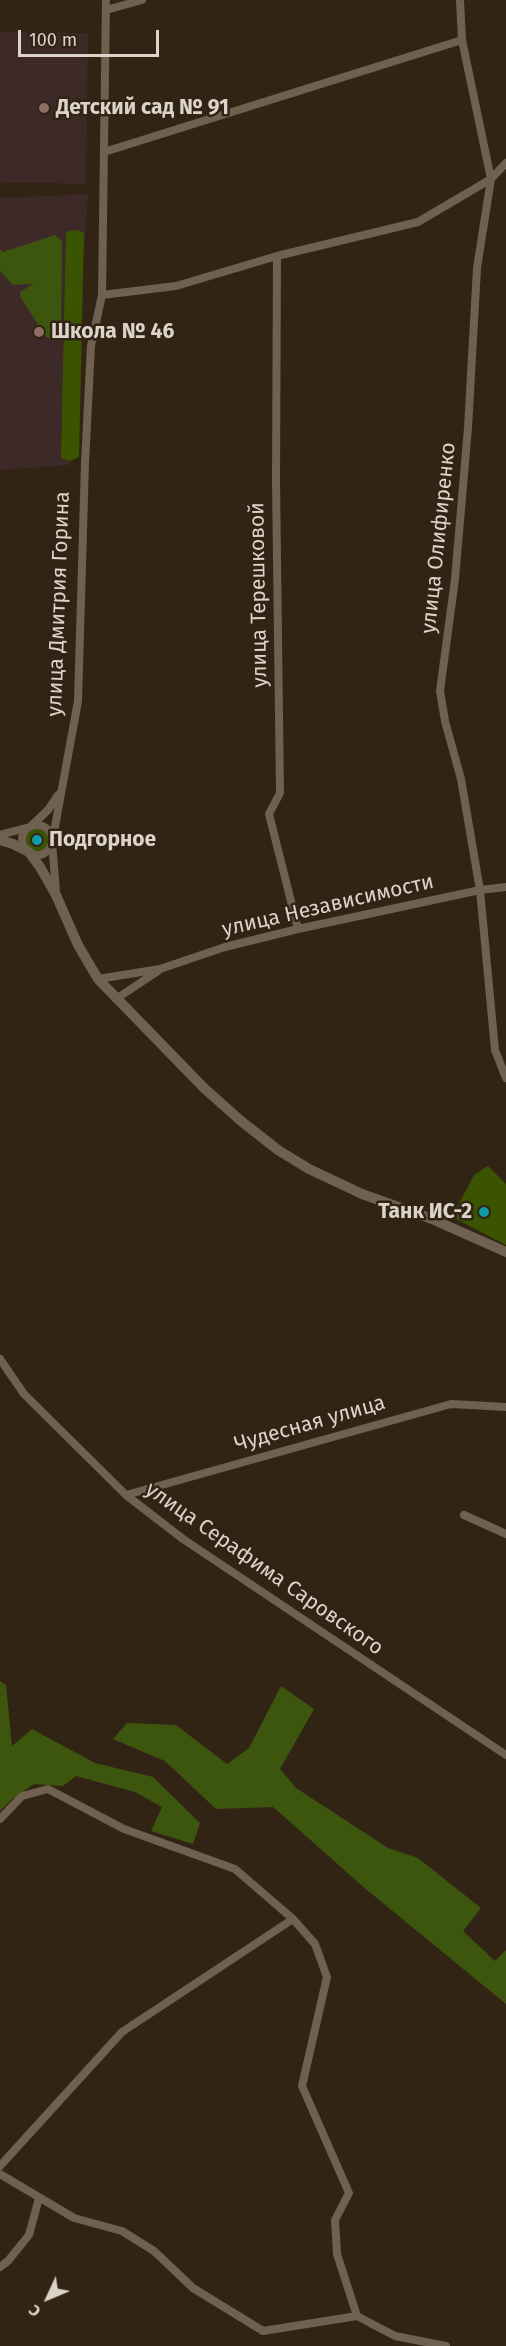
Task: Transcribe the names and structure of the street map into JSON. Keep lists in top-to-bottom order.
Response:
{
  "streets": {
    "street": [
      "улица Олифиренко",
      "улица Терешковой",
      "улица Дмитрия Горина",
      "улица Независимости",
      "Чудесная улица",
      "улица Серафима Саровского"
    ]
  },
  "crossings": [
    ["улица Олифиренко", "улица Независимости"],
    ["улица Терешковой", "улица Независимости"],
    ["Чудесная улица", "улица Серафима Саровского"]
  ],
  "places": [
    "Детский сад № 91",
    "Школа № 46",
    "Подгорное",
    "Танк ИС-2"
  ],
  "scale_bar": "100 m",
  "north": "bottom left"
}
